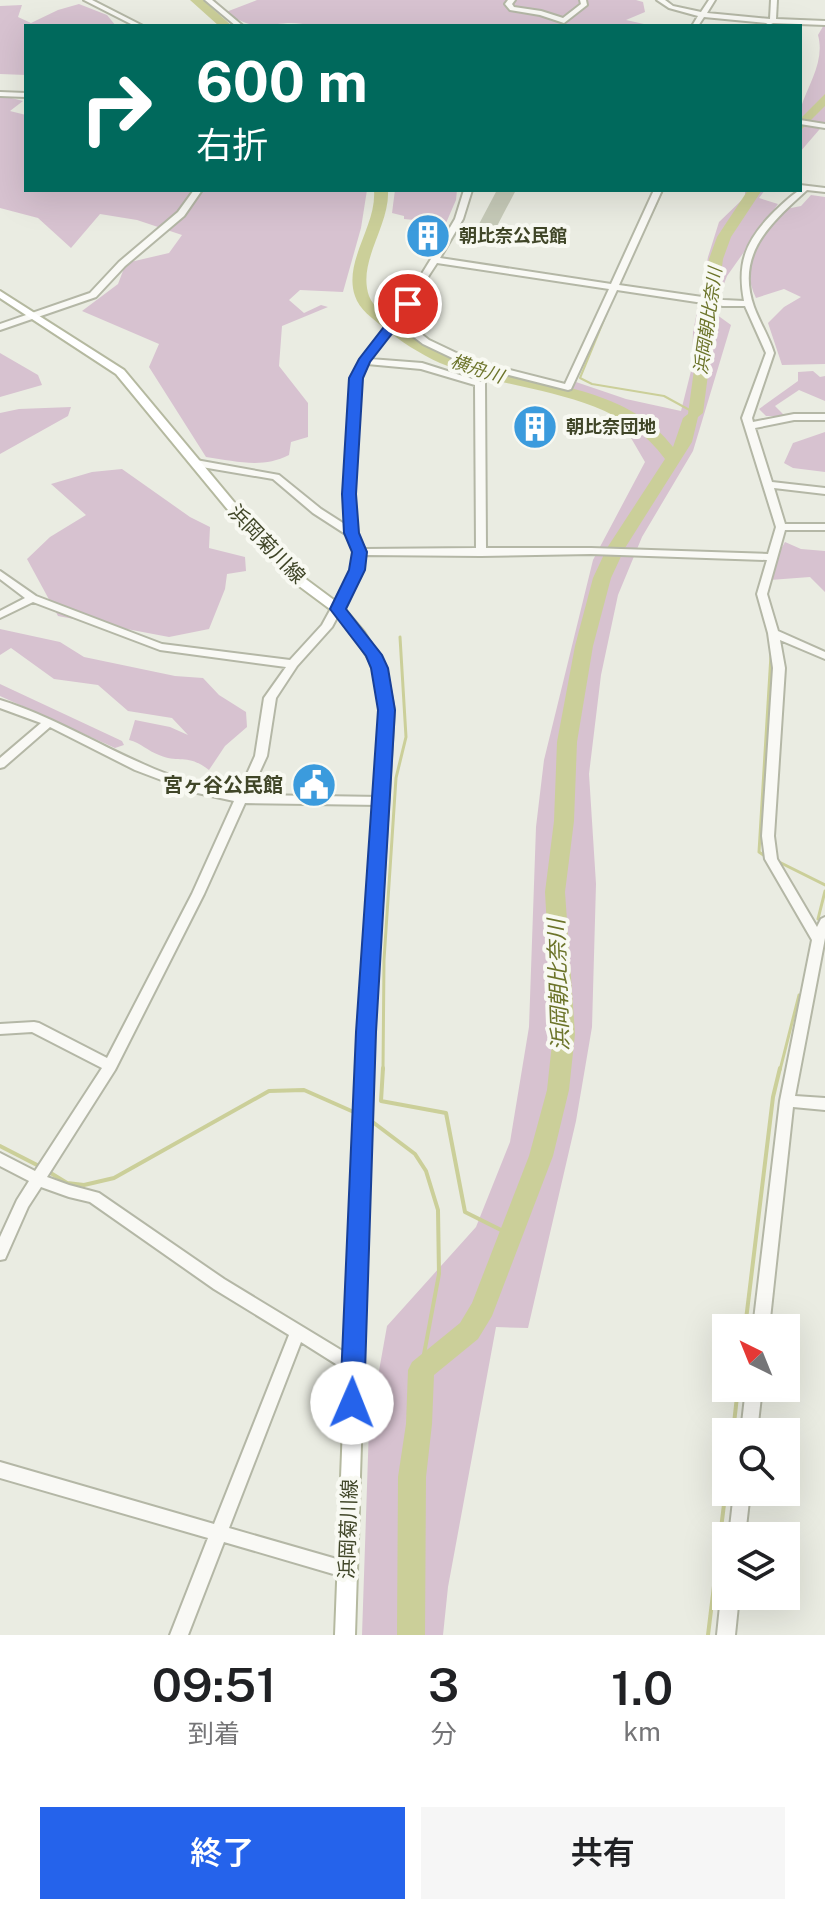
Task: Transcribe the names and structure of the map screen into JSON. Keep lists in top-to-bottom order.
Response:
{
  "streets": {
    "main road": ["浜岡菊川線"]
  },
  "water": ["浜岡朝比奈川", "横舟川"],
  "places": {
    "building": ["朝比奈公民館", "朝比奈団地"],
    "public building": ["宮ヶ谷公民館"]
  },
  "north": "top left",
  "page": {
    "turn": ["600 m", "右折"],
    "eta": [
      "09:51",
      "到着",
      "3",
      "分",
      "1.0",
      "km"
    ],
    "buttons": ["終了", "共有"]
  }
}
